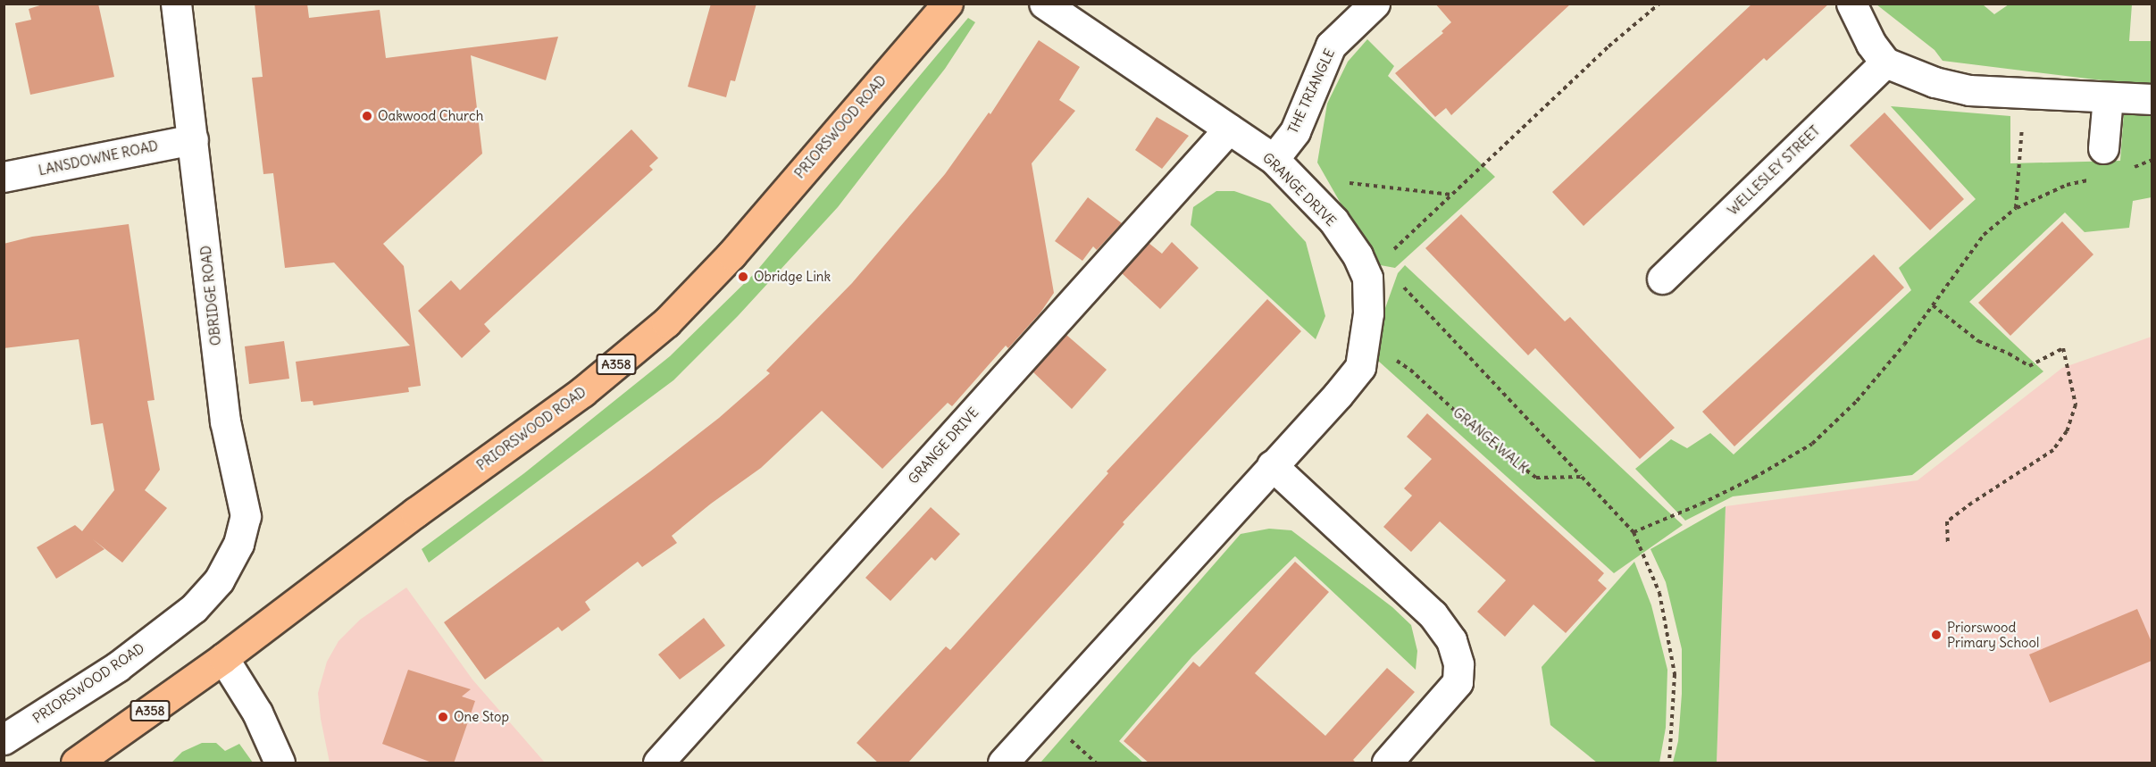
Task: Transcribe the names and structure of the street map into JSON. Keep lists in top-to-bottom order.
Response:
{
  "streets": {
    "main road": ["PRIORSWOOD ROAD", "A358"],
    "street": [
      "THE TRIANGLE",
      "LANSDOWNE ROAD",
      "WELLESLEY STREET",
      "GRANGE DRIVE",
      "OBRIDGE ROAD"
    ],
    "path": ["GRANGE WALK"]
  },
  "crossings": [
    ["THE TRIANGLE", "GRANGE DRIVE"],
    ["PRIORSWOOD ROAD", "OBRIDGE ROAD"],
    ["LANSDOWNE ROAD", "OBRIDGE ROAD"],
    ["GRANGE DRIVE", "GRANGE WALK"]
  ],
  "places": [
    "Oakwood Church",
    "Obridge Link",
    "Priorswood Primary School",
    "One Stop"
  ]
}
